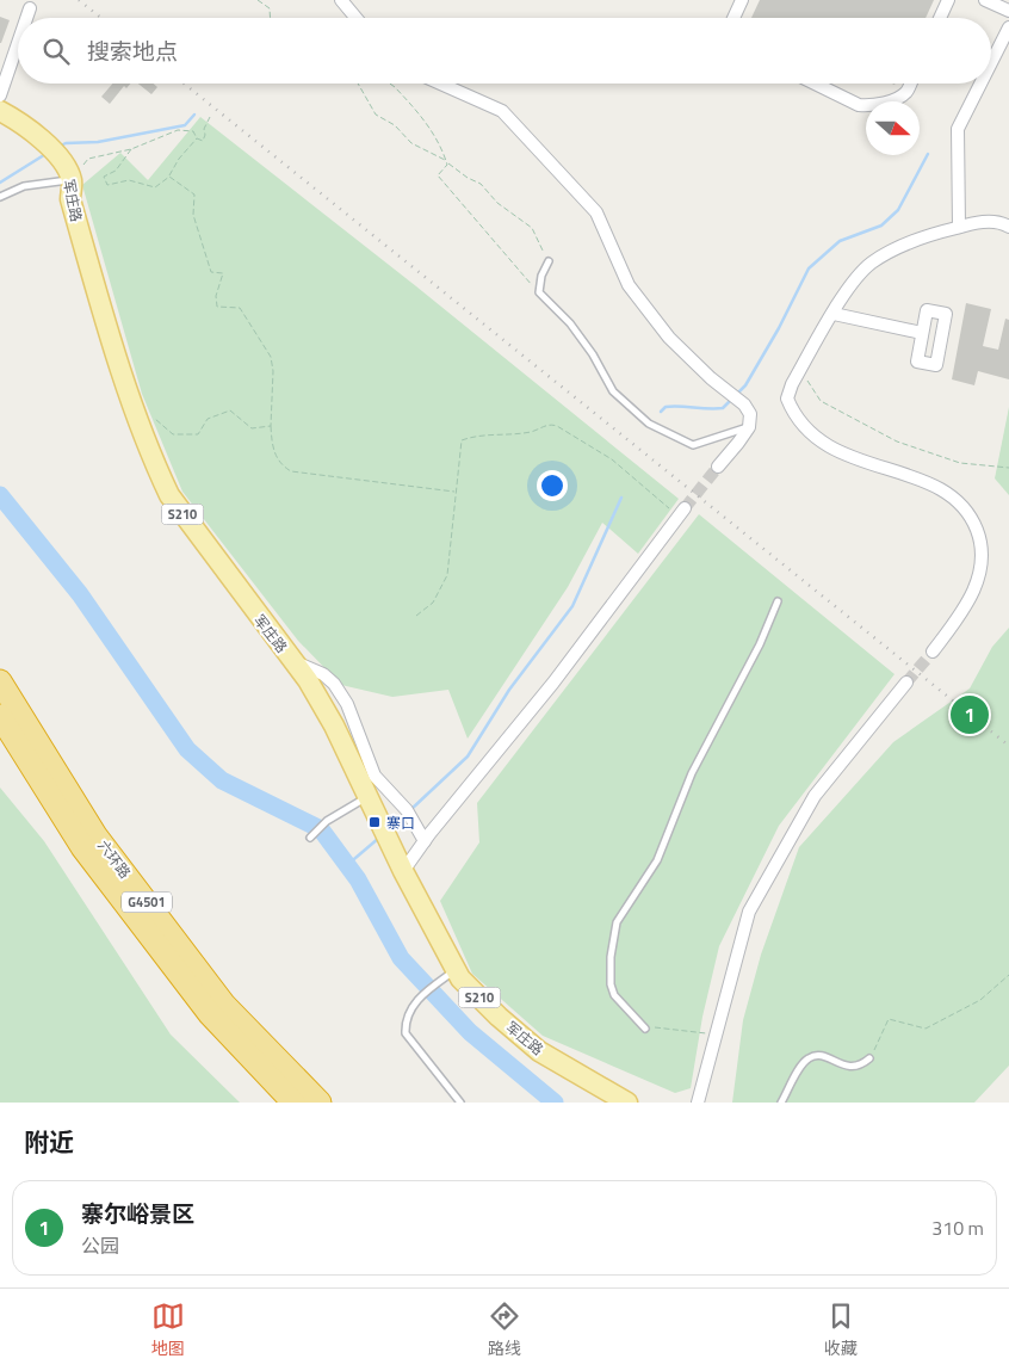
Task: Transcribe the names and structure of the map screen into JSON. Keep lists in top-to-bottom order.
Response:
{
  "streets": {
    "highway": ["六环路", "G4501"],
    "main road": ["军庄路", "S210"]
  },
  "places": {
    "transit": ["寨口"]
  },
  "north": "right",
  "page": {
    "search": "搜索地点",
    "pins": "1",
    "heading": "附近",
    "list": [
      {
        "mark": "1",
        "name": "寨尔峪景区",
        "note": "公园",
        "value": "310 m"
      }
    ],
    "nav": ["地图", "路线", "收藏"]
  }
}
